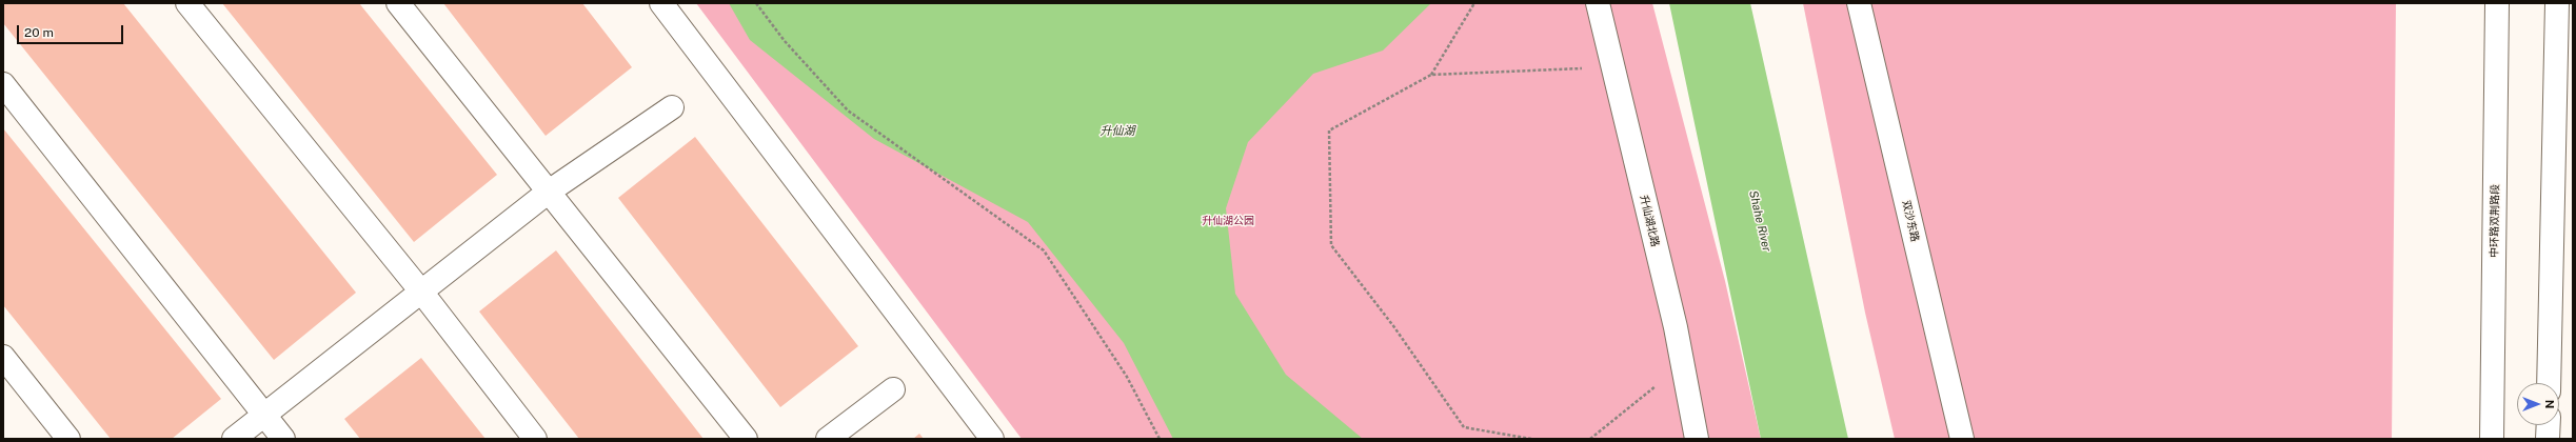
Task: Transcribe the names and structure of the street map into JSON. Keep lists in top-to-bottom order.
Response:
{
  "streets": {
    "street": ["升仙湖北路", "双沙东路", "中环路双荆路段"]
  },
  "water": ["升仙湖", "Shahe River"],
  "parks": ["升仙湖公园"],
  "scale_bar": "20 m",
  "north": "right"
}
